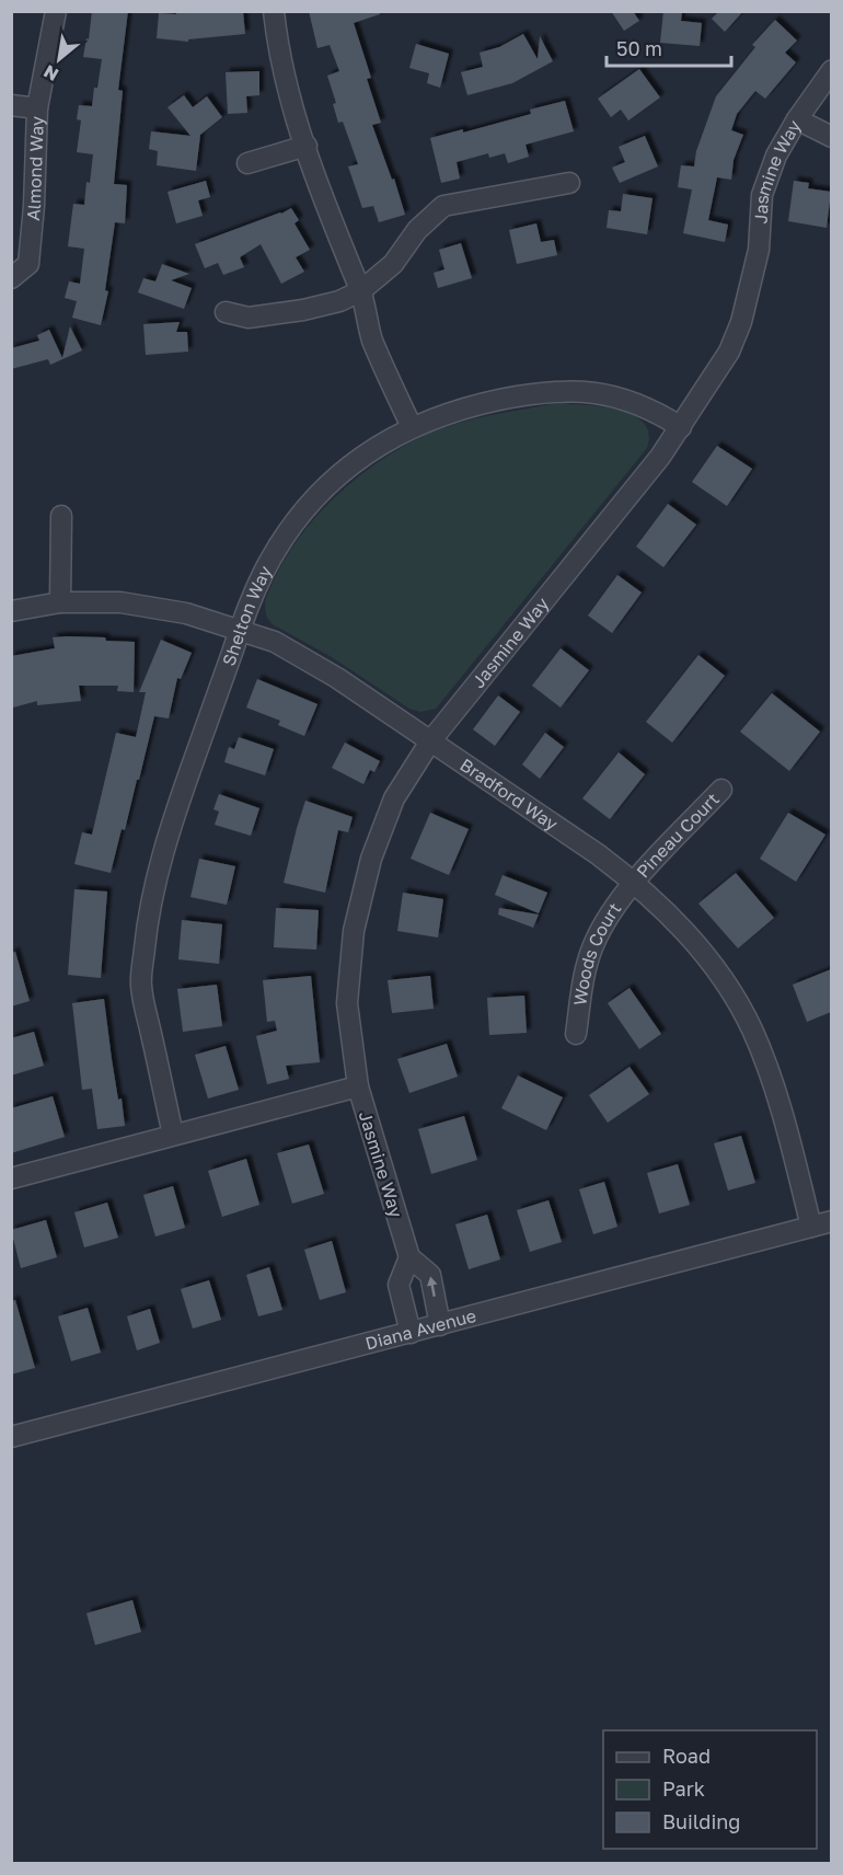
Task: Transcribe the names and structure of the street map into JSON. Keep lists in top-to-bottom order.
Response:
{
  "streets": {
    "street": [
      "Almond Way",
      "Jasmine Way",
      "Shelton Way",
      "Bradford Way",
      "Pineau Court",
      "Woods Court",
      "Diana Avenue"
    ]
  },
  "crossings": [
    ["Jasmine Way", "Shelton Way"],
    ["Jasmine Way", "Bradford Way"],
    ["Jasmine Way", "Diana Avenue"],
    ["Shelton Way", "Bradford Way"],
    ["Bradford Way", "Pineau Court"],
    ["Bradford Way", "Woods Court"],
    ["Bradford Way", "Diana Avenue"],
    ["Pineau Court", "Woods Court"]
  ],
  "legend": ["Road", "Park", "Building"],
  "scale_bar": "50 m",
  "north": "bottom left"
}
